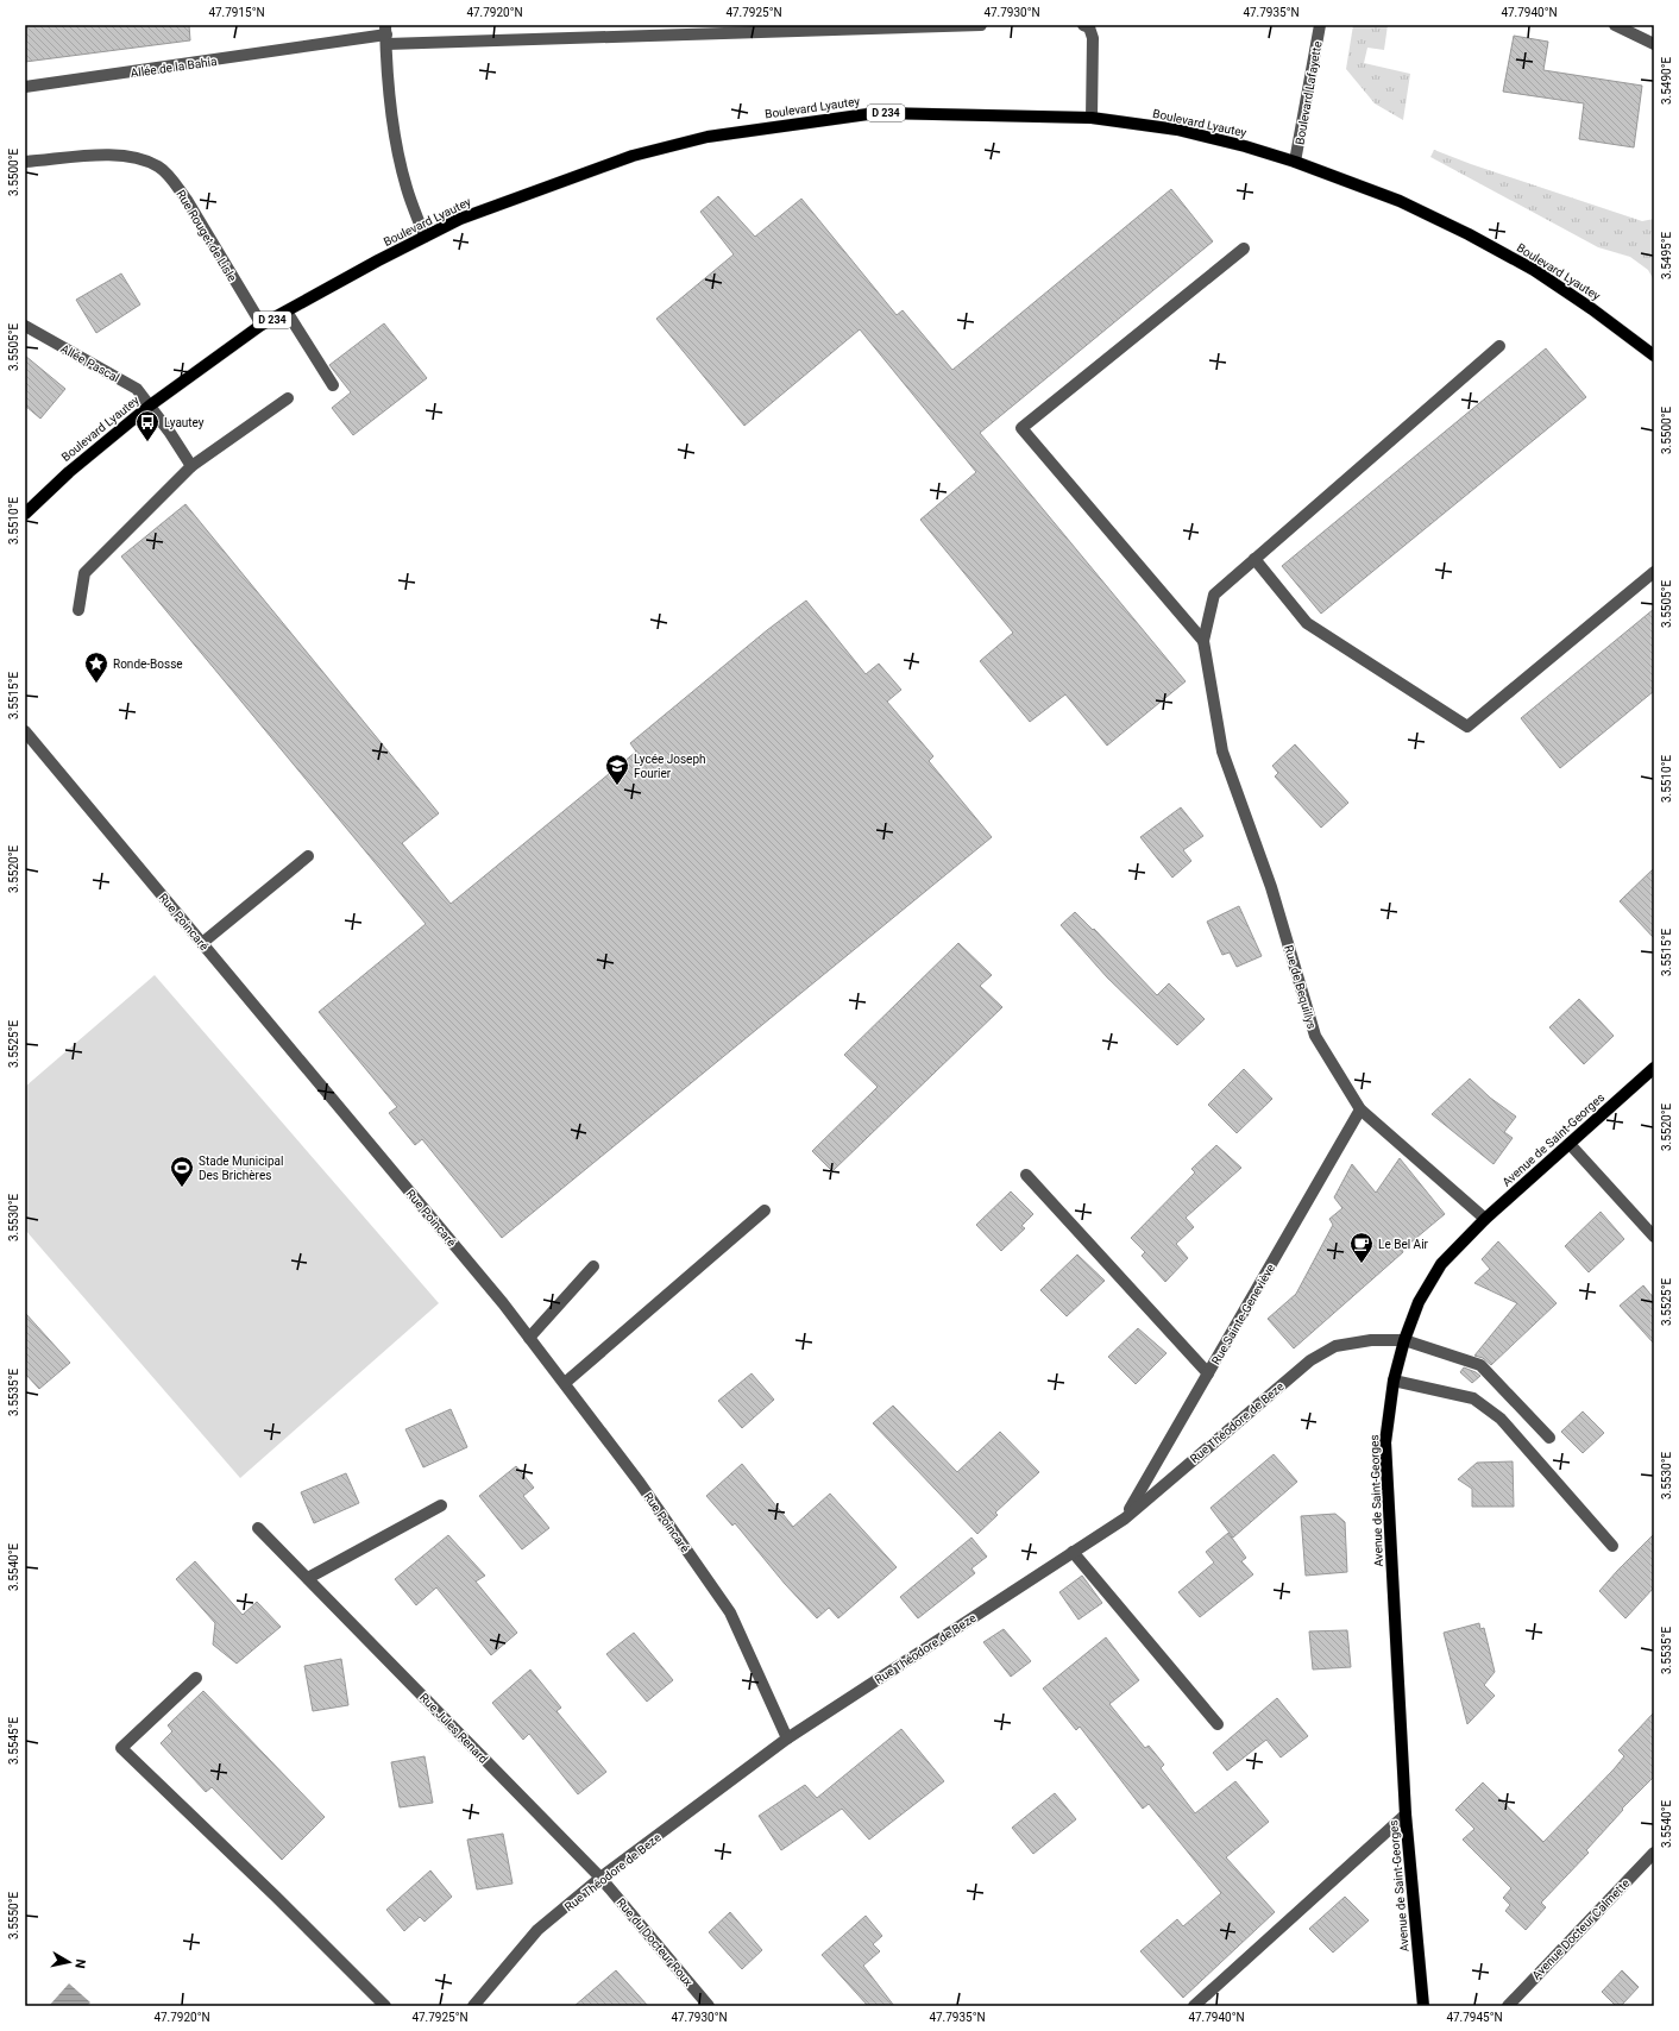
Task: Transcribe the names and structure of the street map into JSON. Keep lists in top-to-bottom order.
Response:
{
  "streets": {
    "main road": ["Boulevard Lyautey", "D 234", "Avenue de Saint-Georges"],
    "street": [
      "Allée de la Bahia",
      "Boulevard Lafayette",
      "Rue Rouget de Lisle",
      "Allée Pascal",
      "Rue Poincaré",
      "Rue de Bequillys",
      "Rue Sainte-Geneviève",
      "Rue Théodore de Beze",
      "Rue Jules Renard",
      "Avenue Docteur Calmette",
      "Rue du Docteur Roux"
    ]
  },
  "crossings": [
    ["Boulevard Lafayette", "Boulevard Lyautey"],
    ["Boulevard Lyautey", "Rue Rouget de Lisle"],
    ["Boulevard Lyautey", "Allée Pascal"],
    ["Rue Poincaré", "Rue Théodore de Beze"],
    ["Rue de Bequillys", "Avenue de Saint-Georges"],
    ["Rue de Bequillys", "Rue Sainte-Geneviève"],
    ["Avenue de Saint-Georges", "Rue Théodore de Beze"],
    ["Rue Sainte-Geneviève", "Rue Théodore de Beze"],
    ["Rue Théodore de Beze", "Rue Jules Renard"],
    ["Rue Théodore de Beze", "Rue du Docteur Roux"],
    ["Rue Jules Renard", "Rue du Docteur Roux"]
  ],
  "places": {
    "bus stop": ["Lyautey"],
    "place": ["Ronde-Bosse"],
    "school or university": ["Lycée Joseph Fourier"],
    "sports": ["Stade Municipal Des Brichères"],
    "cafe": ["Le Bel Air"]
  },
  "north": "right",
  "coordinates": [
    "47.7915°N",
    "47.7920°N",
    "47.7925°N",
    "47.7930°N",
    "47.7935°N",
    "47.7940°N",
    "3.5490°E",
    "3.5500°E",
    "3.5495°E",
    "3.5505°E",
    "3.5510°E",
    "3.5515°E",
    "3.5520°E",
    "3.5525°E",
    "3.5530°E",
    "3.5535°E",
    "3.5540°E",
    "3.5545°E",
    "3.5550°E",
    "47.7945°N"
  ]
}
